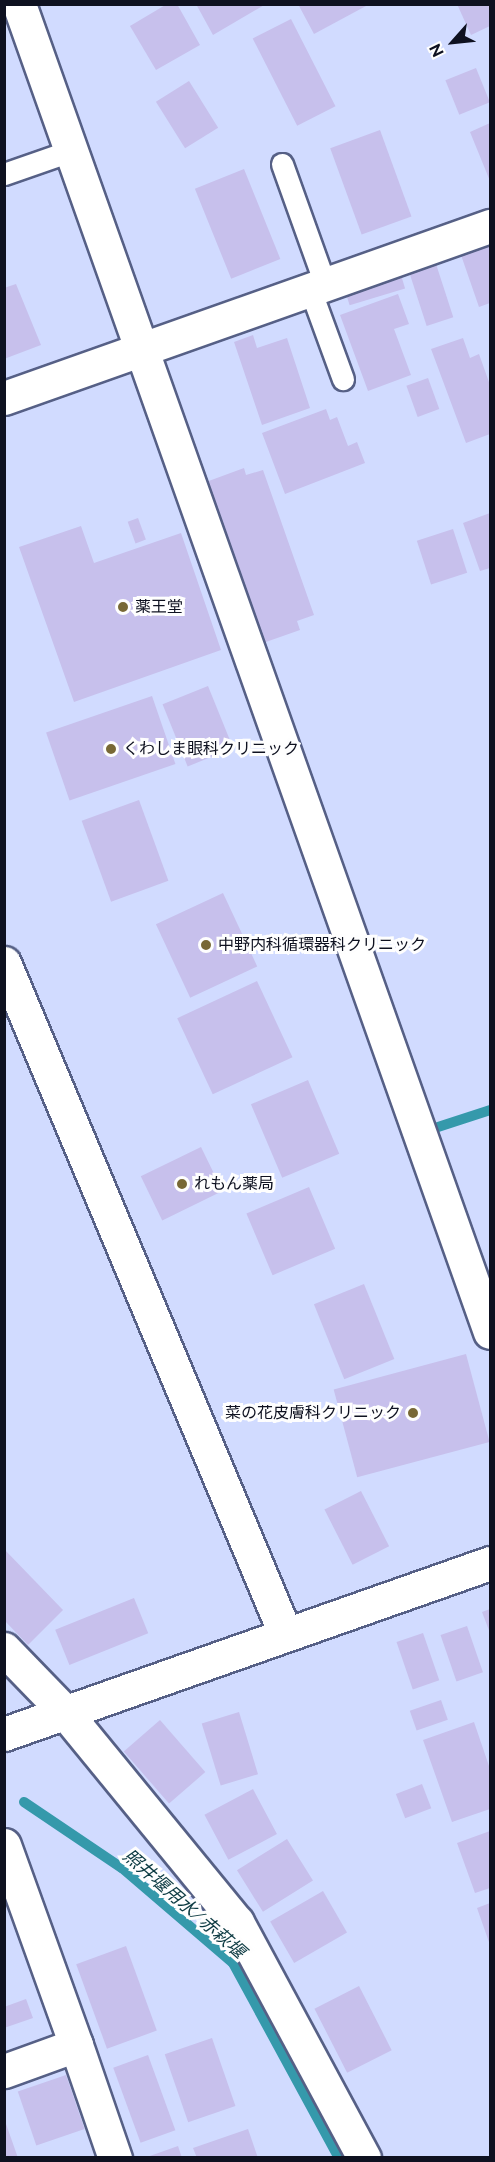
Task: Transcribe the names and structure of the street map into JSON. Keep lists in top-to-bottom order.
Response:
{
  "water": ["照井堰用水/赤萩堰"],
  "places": [
    "薬王堂",
    "くわしま眼科クリニック",
    "中野内科循環器科クリニック",
    "れもん薬局",
    "菜の花皮膚科クリニック"
  ],
  "north": "bottom left"
}
